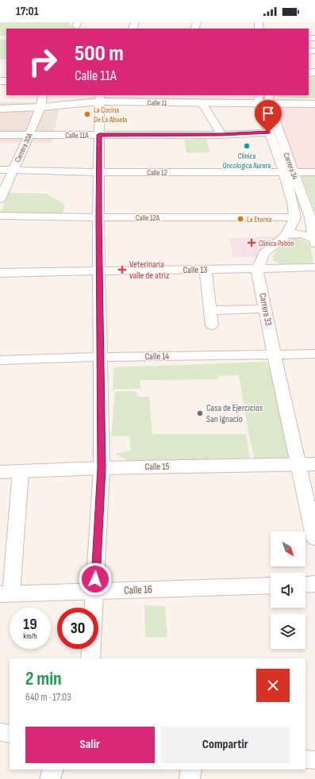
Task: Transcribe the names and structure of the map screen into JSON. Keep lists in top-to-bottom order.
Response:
{
  "streets": {
    "street": [
      "Calle 11",
      "Calle 11A",
      "Carrera 30A",
      "Carrera 34",
      "Calle 12",
      "Calle 12A",
      "Calle 13",
      "Carrera 33",
      "Calle 14",
      "Calle 15",
      "Calle 16"
    ]
  },
  "crossings": [
    ["Calle 11", "Carrera 30A"],
    ["Calle 11", "Carrera 34"],
    ["Calle 11A", "Carrera 30A"],
    ["Carrera 30A", "Calle 12"],
    ["Carrera 34", "Calle 12"],
    ["Calle 13", "Carrera 33"],
    ["Carrera 33", "Calle 14"],
    ["Carrera 33", "Calle 15"]
  ],
  "places": {
    "other": [
      "La Cocina De La Abuela",
      "Clinica Oncologica Aurora",
      "La Eterna",
      "Casa de Ejercicios San Ignacio"
    ],
    "health": ["Clínica Pabón", "Veterinaria valle de atriz"]
  },
  "north": "bottom right",
  "page": {
    "status": "17:01",
    "turn": ["500 m", "Calle 11A"],
    "speed": "19 km/h",
    "limit": "30",
    "heading": ["2 min", "640 m · 17:03"],
    "buttons": ["Salir", "Compartir"]
  }
}
